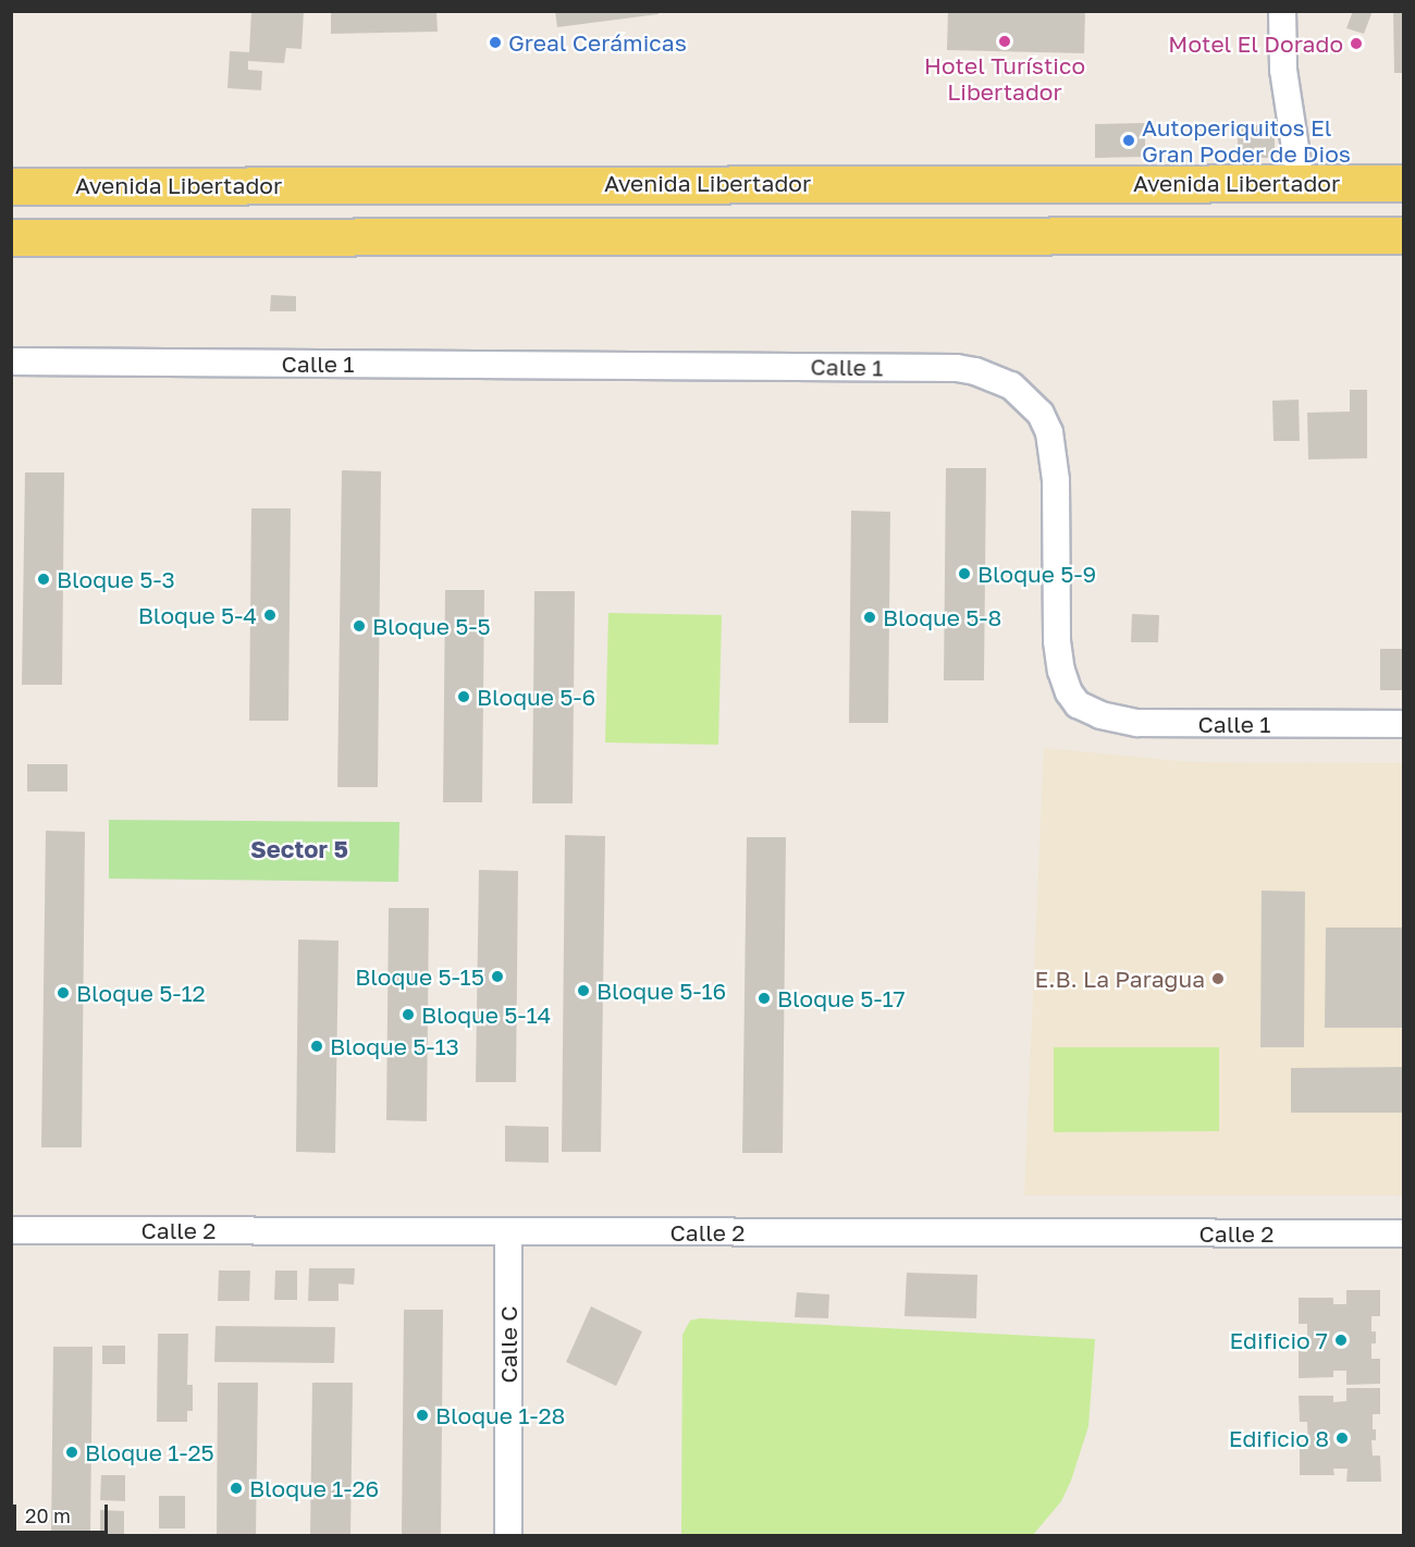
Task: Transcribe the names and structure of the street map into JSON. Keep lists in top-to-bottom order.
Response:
{
  "streets": {
    "main road": ["Avenida Libertador"],
    "street": ["Calle 1", "Calle 2", "Calle C"]
  },
  "crossings": [
    ["Calle 2", "Calle C"]
  ],
  "districts": ["Sector 5"],
  "places": [
    "Hotel Turístico Libertador",
    "Greal Cerámicas",
    "Motel El Dorado",
    "Autoperiquitos El Gran Poder de Dios",
    "Bloque 5-9",
    "Bloque 5-3",
    "Bloque 5-4",
    "Bloque 5-8",
    "Bloque 5-5",
    "Bloque 5-6",
    "Bloque 5-15",
    "E.B. La Paragua",
    "Bloque 5-16",
    "Bloque 5-12",
    "Bloque 5-17",
    "Bloque 5-14",
    "Bloque 5-13",
    "Edificio 7",
    "Bloque 1-28",
    "Edificio 8",
    "Bloque 1-25",
    "Bloque 1-26"
  ],
  "scale_bar": "20 m"
}
